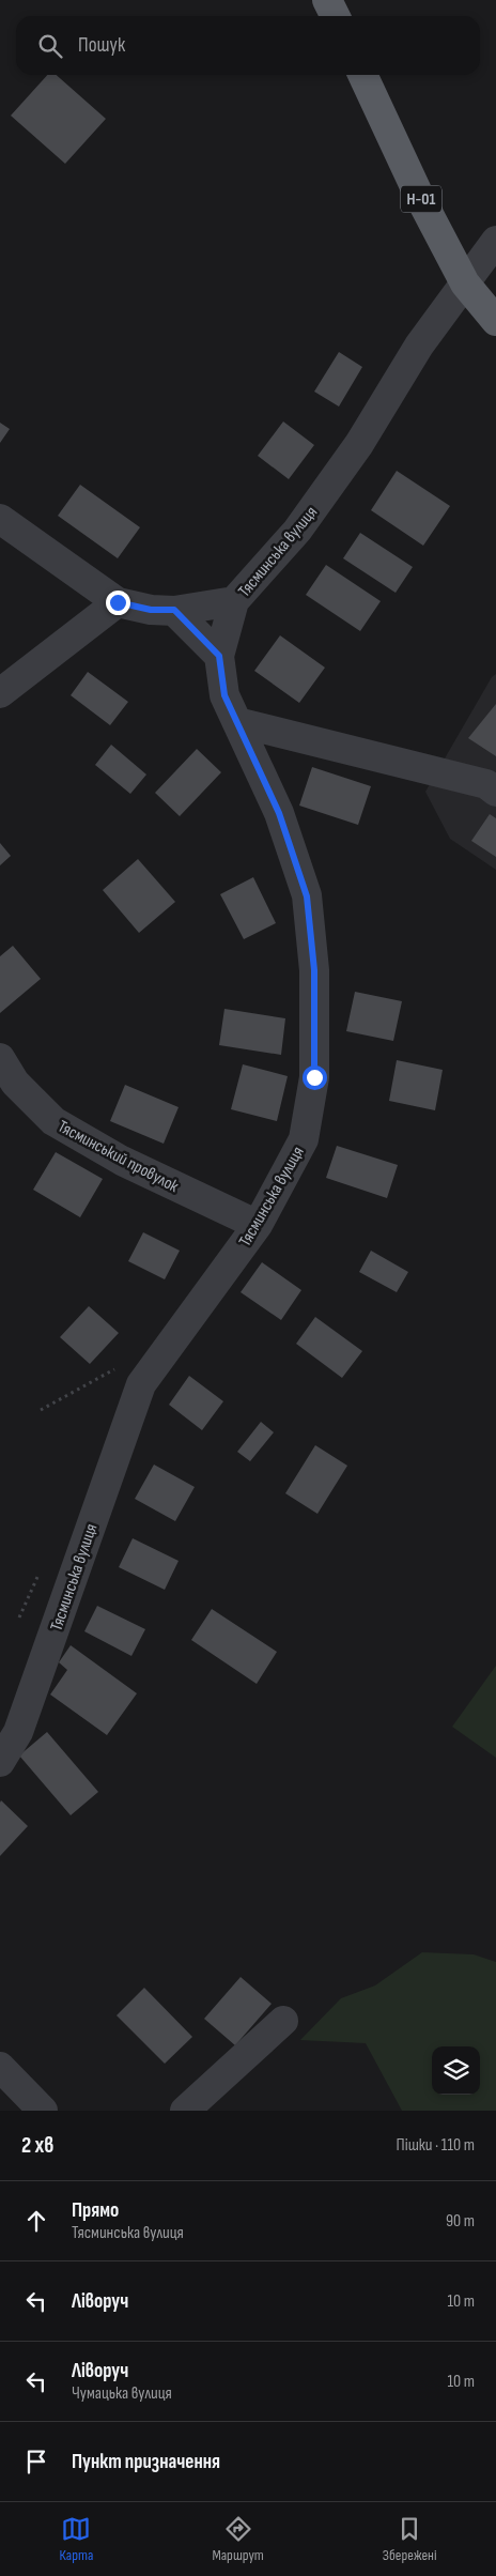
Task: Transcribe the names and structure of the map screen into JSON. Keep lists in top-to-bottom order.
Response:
{
  "streets": {
    "main road": ["Н-01"],
    "street": ["Тясминська вулиця", "Тясминський провулок"]
  },
  "crossings": [
    ["Н-01", "Тясминська вулиця"],
    ["Тясминська вулиця", "Тясминський провулок"]
  ],
  "page": {
    "search": "Пошук",
    "heading": ["2 хв", "Пішки · 110 m"],
    "list": [
      ["Прямо", "Тясминська вулиця", "90 m"],
      ["Ліворуч", "10 m"],
      ["Ліворуч", "Чумацька вулиця", "10 m"],
      "Пункт призначення"
    ],
    "nav": ["Карта", "Маршрут", "Збережені"]
  }
}
